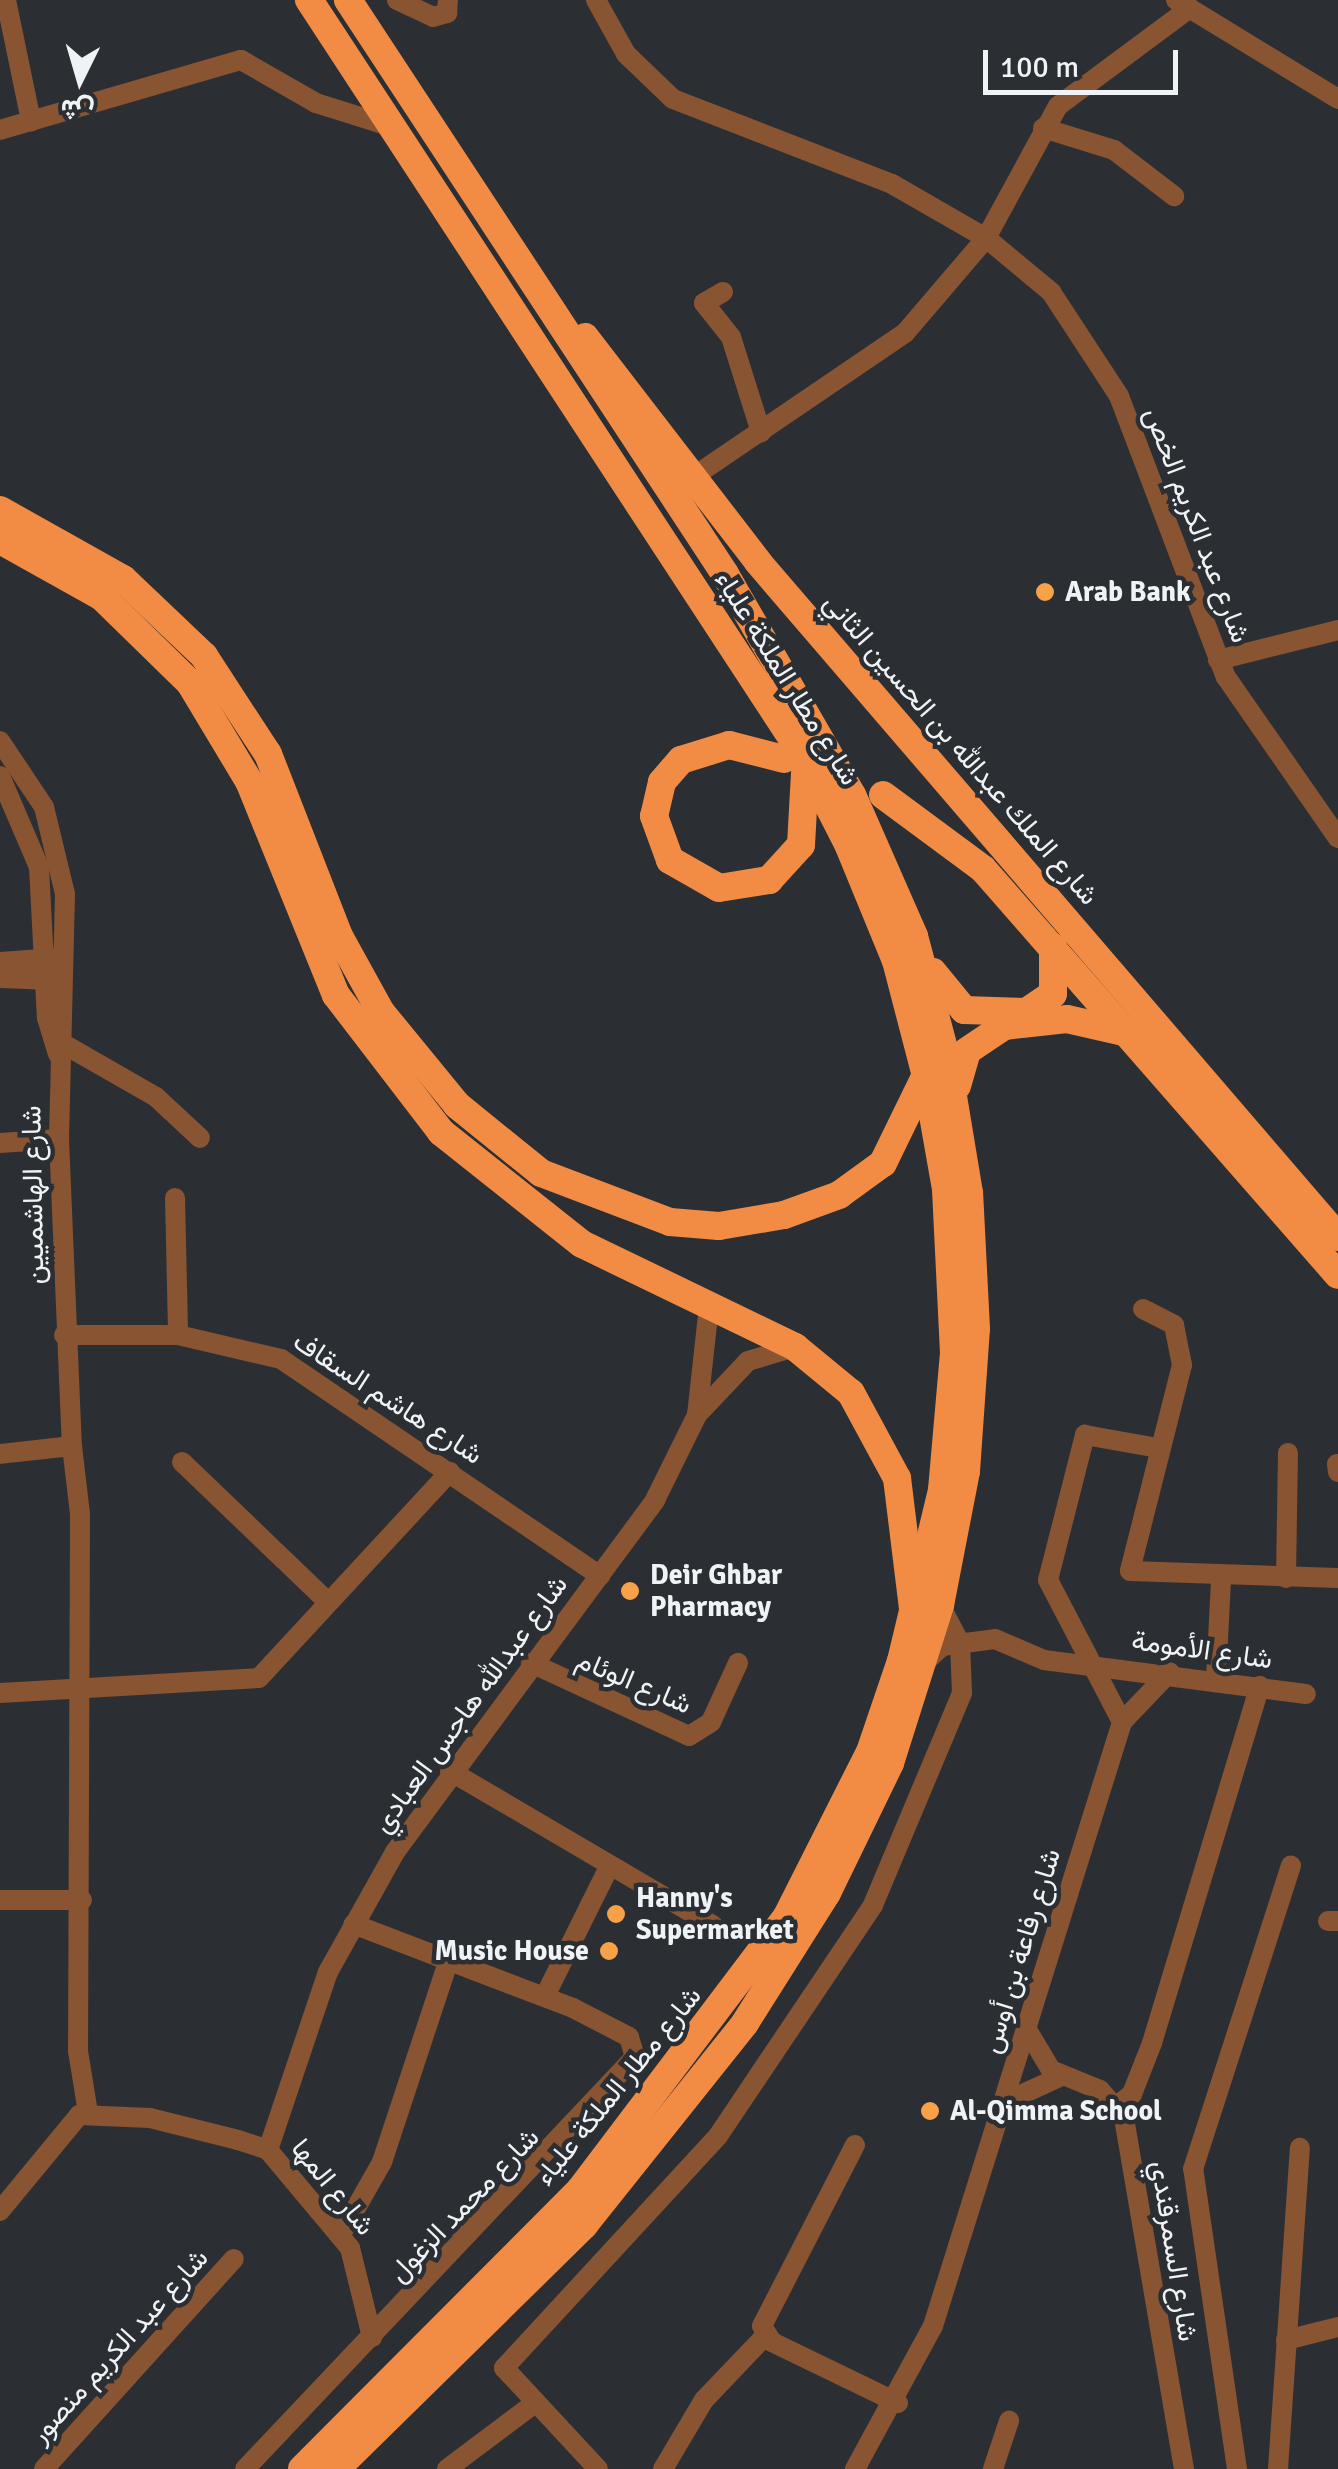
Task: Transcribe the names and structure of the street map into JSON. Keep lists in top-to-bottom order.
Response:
{
  "streets": {
    "highway": ["شارع مطار الملكة علياء", "شارع الملك عبدالله بن الحسين الثاني"],
    "street": [
      "شارع عبد الكريم الخص",
      "شارع الهاشميين",
      "شارع هاشم السقاف",
      "شارع الأمومة",
      "شارع الوئام",
      "شارع عبدالله هاجس العبادي",
      "شارع رفاعة بن أوس",
      "شارع المها",
      "شارع محمد الزغول",
      "شارع السمرقندي",
      "شارع عبد الكريم منصور"
    ]
  },
  "crossings": [
    ["شارع مطار الملكة علياء", "شارع الملك عبدالله بن الحسين الثاني"],
    ["شارع الهاشميين", "شارع هاشم السقاف"],
    ["شارع هاشم السقاف", "شارع عبدالله هاجس العبادي"],
    ["شارع الأمومة", "شارع رفاعة بن أوس"],
    ["شارع الوئام", "شارع عبدالله هاجس العبادي"],
    ["شارع عبدالله هاجس العبادي", "شارع المها"],
    ["شارع عبدالله هاجس العبادي", "شارع محمد الزغول"],
    ["شارع المها", "شارع محمد الزغول"]
  ],
  "places": [
    "Arab Bank",
    "Deir Ghbar Pharmacy",
    "Hanny's Supermarket",
    "Music House",
    "Al-Qimma School"
  ],
  "scale_bar": "100 m",
  "north": "bottom"
}
